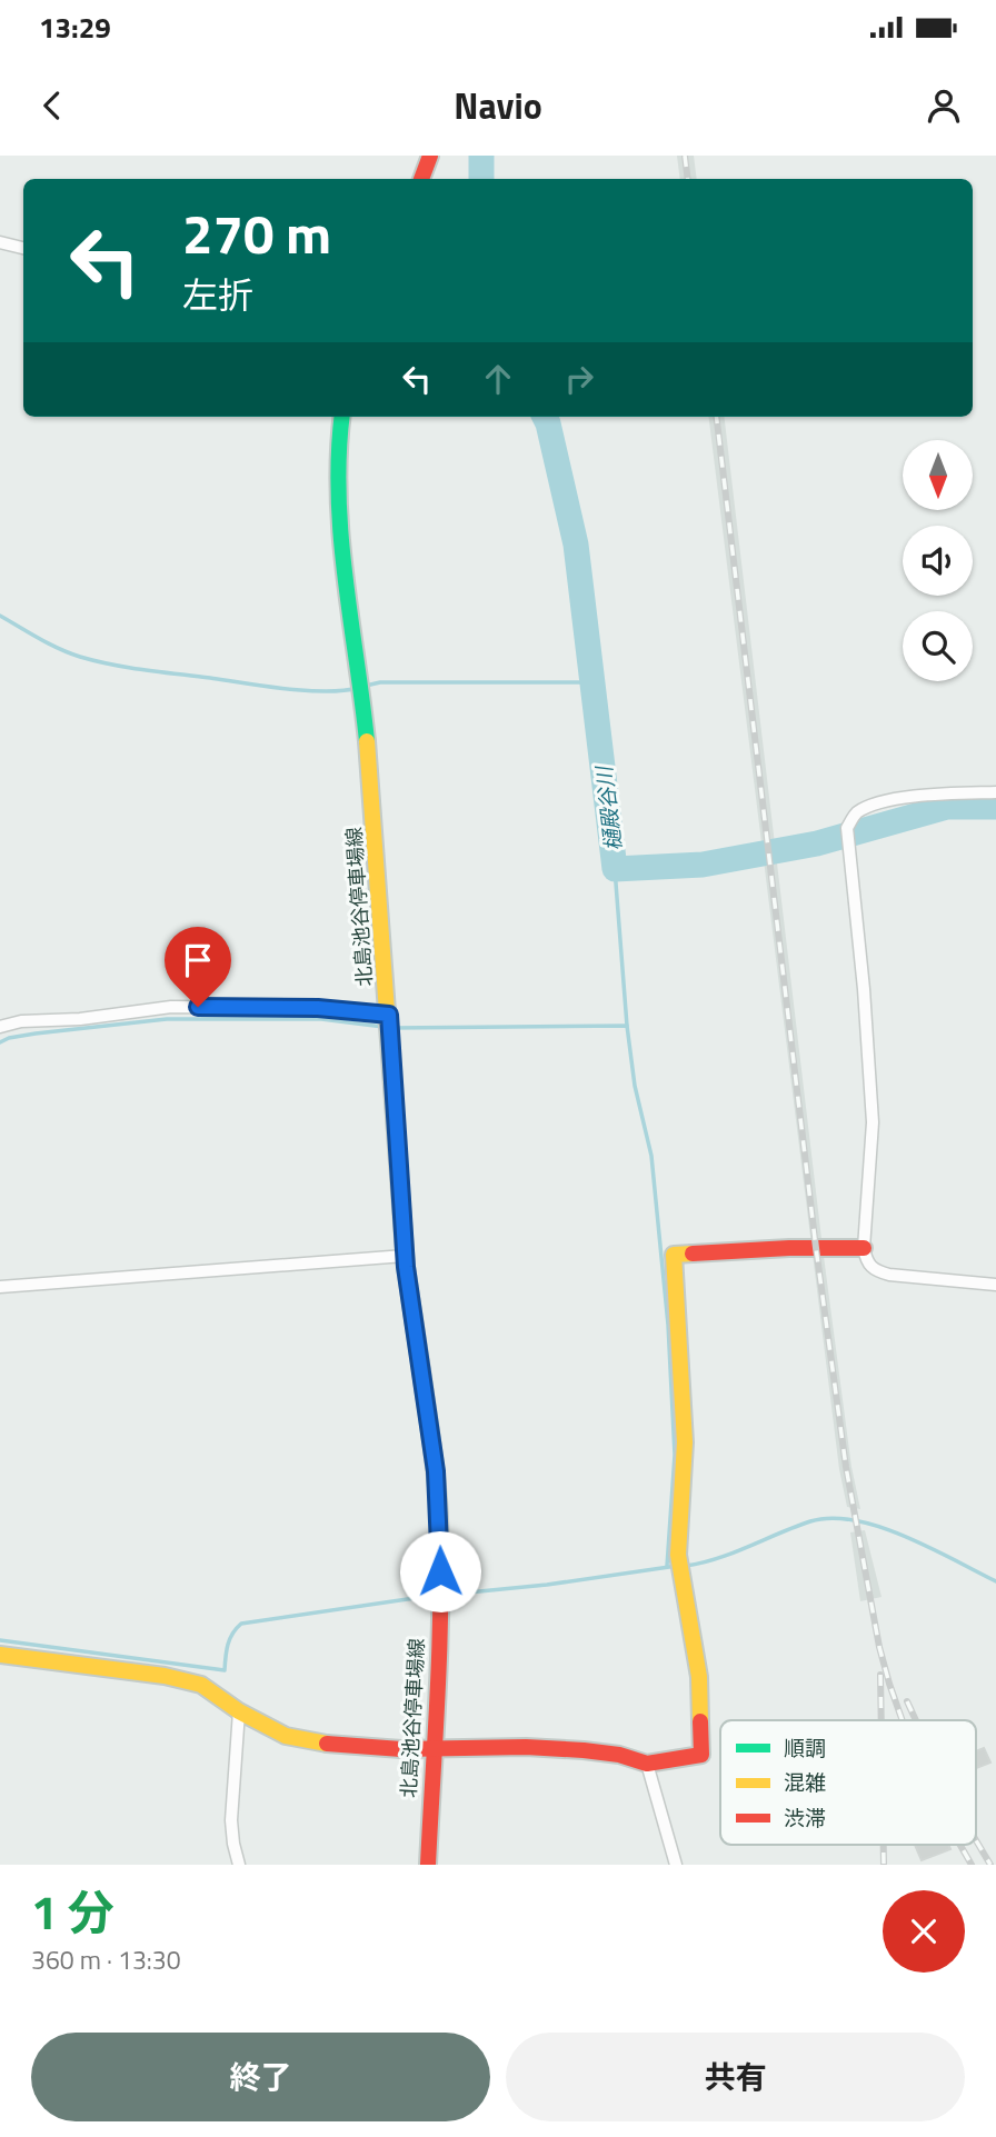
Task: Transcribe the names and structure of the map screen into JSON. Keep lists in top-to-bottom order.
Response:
{
  "streets": {
    "main road": ["北島池谷停車場線"]
  },
  "water": ["樋殿谷川"],
  "legend": ["順調", "混雑", "渋滞"],
  "north": "bottom",
  "page": {
    "status": "13:29",
    "header": "Navio",
    "turn": ["270 m", "左折"],
    "heading": ["1 分", "360 m · 13:30"],
    "buttons": ["終了", "共有"]
  }
}
